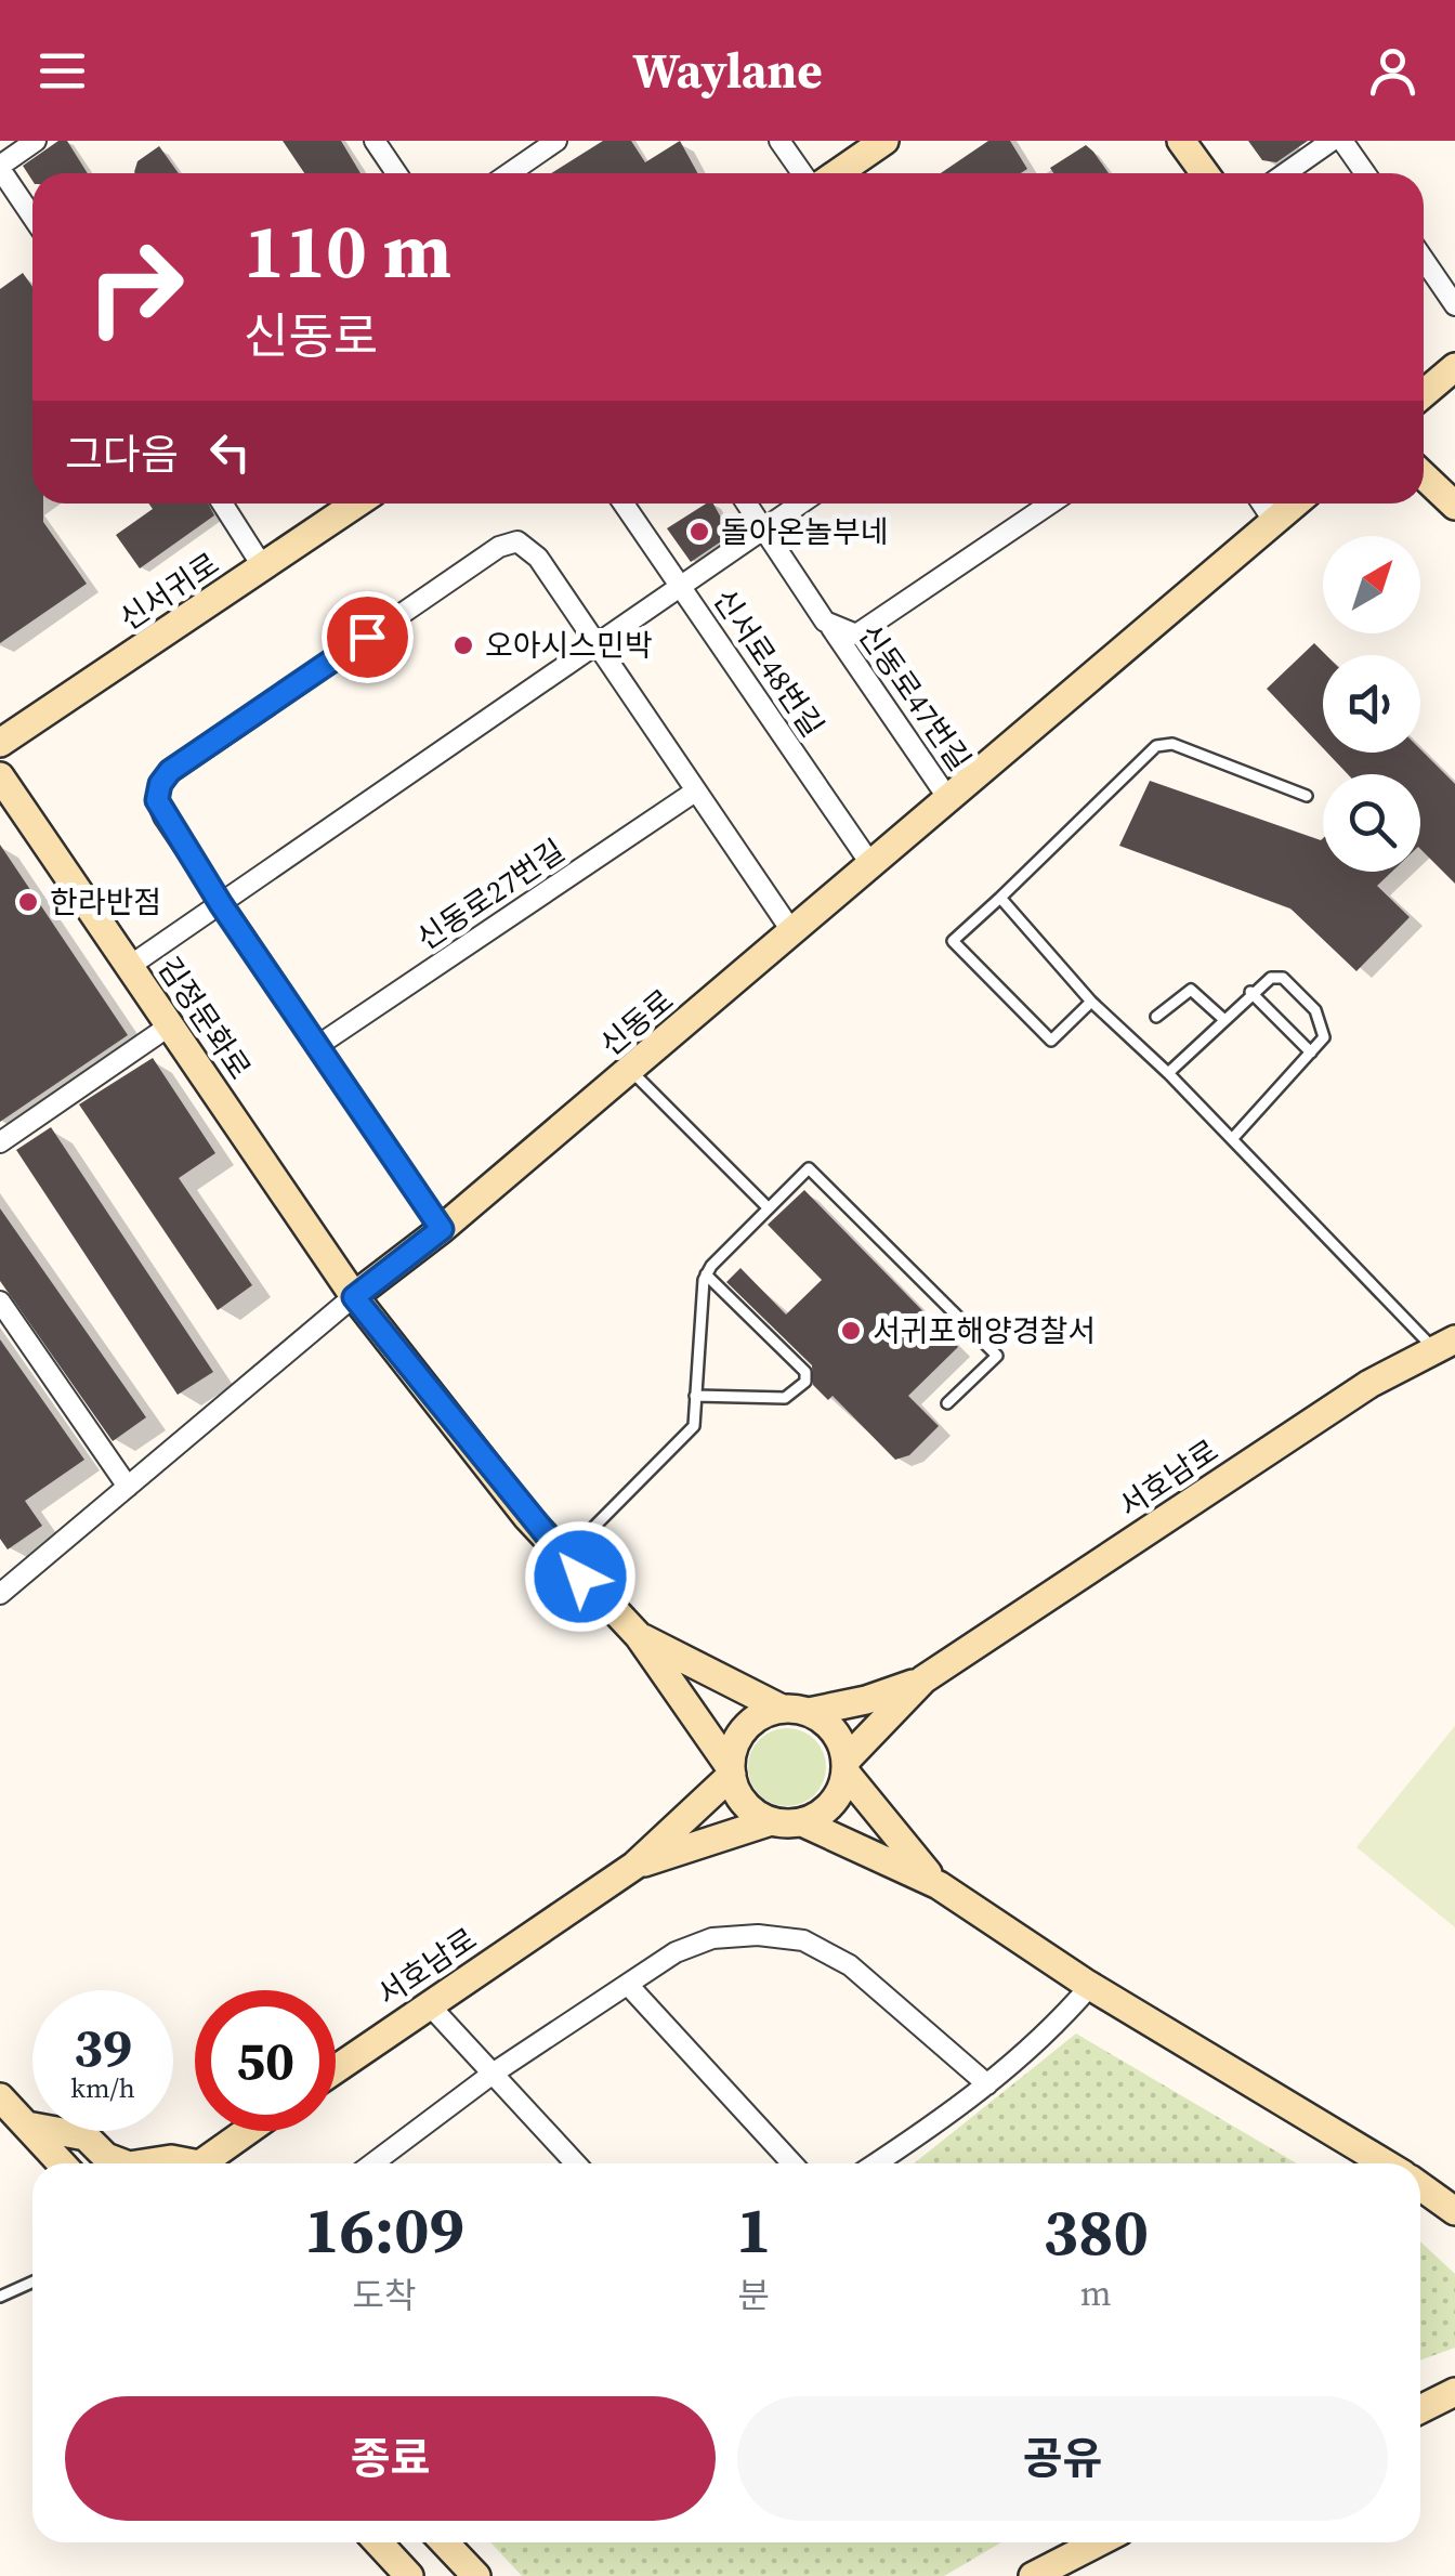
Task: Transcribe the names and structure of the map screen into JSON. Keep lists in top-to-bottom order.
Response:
{
  "streets": {
    "street": [
      "신서귀로",
      "신서로48번길",
      "신동로47번길",
      "신동로27번길",
      "김정문화로",
      "신동로",
      "서호남로"
    ]
  },
  "crossings": [
    ["신서로48번길", "신동로"],
    ["신동로47번길", "신동로"],
    ["김정문화로", "신동로"]
  ],
  "places": [
    "돌아온놀부네",
    "오아시스민박",
    "한라반점",
    "서귀포해양경찰서"
  ],
  "north": "top right",
  "page": {
    "header": "Waylane",
    "turn": ["110 m", "신동로"],
    "then": "그다음",
    "speed": "39 km/h",
    "limit": "50",
    "eta": [
      "16:09",
      "도착",
      "1",
      "분",
      "380",
      "m"
    ],
    "buttons": ["종료", "공유"]
  }
}
